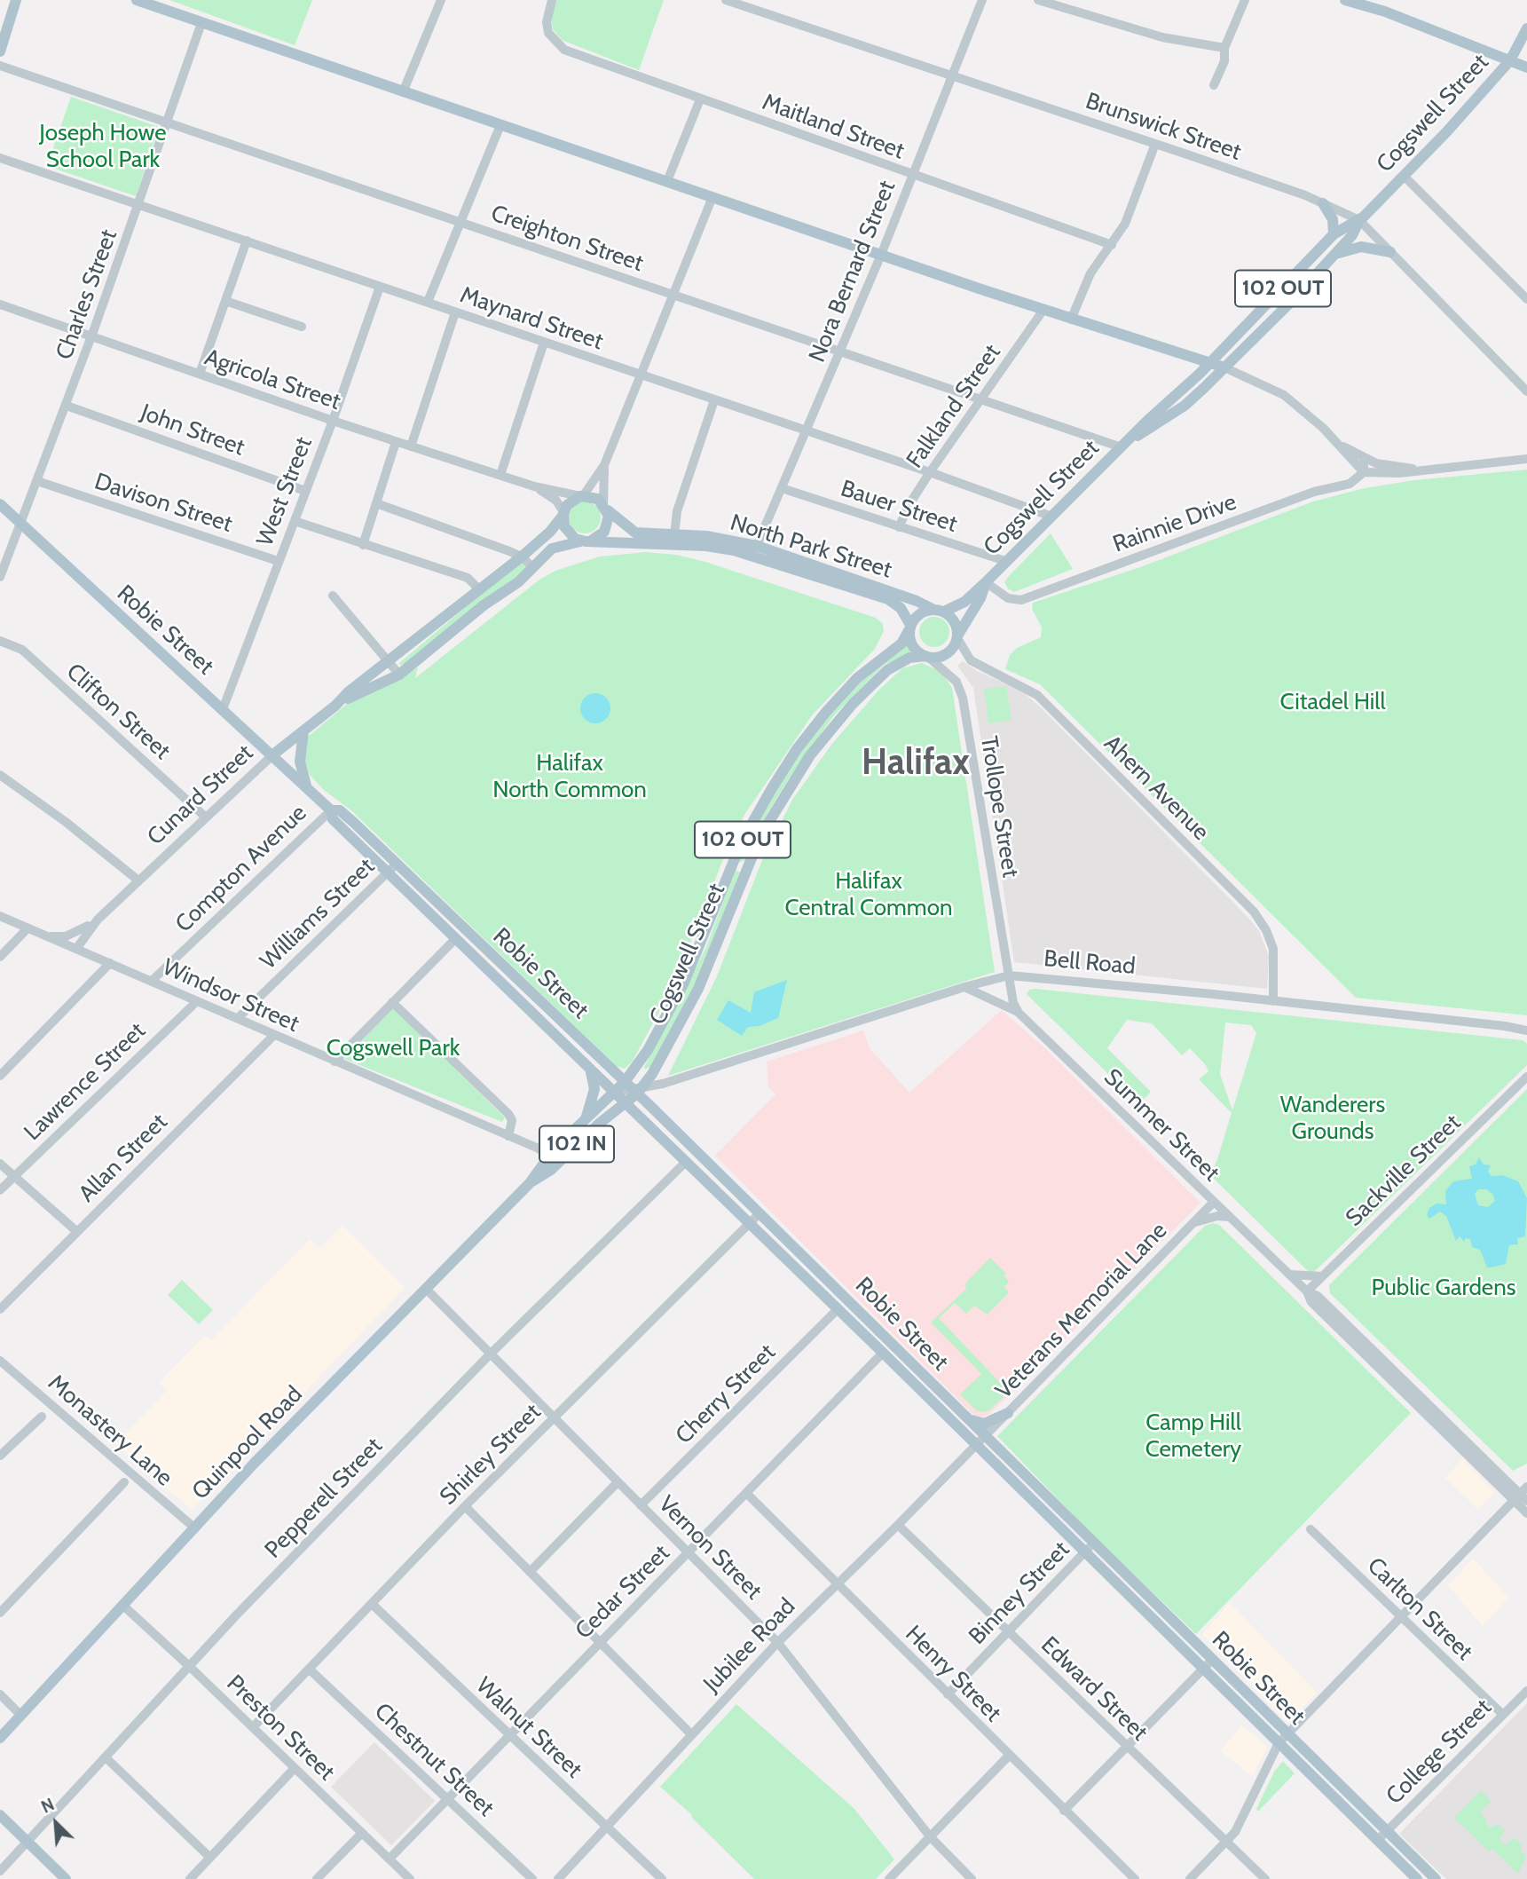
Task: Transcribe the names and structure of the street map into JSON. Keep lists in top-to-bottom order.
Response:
{
  "streets": {
    "main road": [
      "Cogswell Street",
      "102 OUT",
      "North Park Street",
      "Robie Street",
      "Cunard Street",
      "102 IN",
      "Quinpool Road"
    ],
    "street": [
      "Maitland Street",
      "Brunswick Street",
      "Creighton Street",
      "Nora Bernard Street",
      "Charles Street",
      "Maynard Street",
      "Agricola Street",
      "Falkland Street",
      "John Street",
      "West Street",
      "Davison Street",
      "Bauer Street",
      "Rainnie Drive",
      "Clifton Street",
      "Ahern Avenue",
      "Trollope Street",
      "Compton Avenue",
      "Williams Street",
      "Bell Road",
      "Windsor Street",
      "Lawrence Street",
      "Summer Street",
      "Allan Street",
      "Sackville Street",
      "Veterans Memorial Lane",
      "Cherry Street",
      "Monastery Lane",
      "Shirley Street",
      "Pepperell Street",
      "Vernon Street",
      "Cedar Street",
      "Binney Street",
      "Carlton Street",
      "Jubilee Road",
      "Henry Street",
      "Edward Street",
      "Preston Street",
      "Walnut Street",
      "College Street",
      "Chestnut Street"
    ]
  },
  "crossings": [
    ["Cogswell Street", "Brunswick Street"],
    ["Cogswell Street", "Creighton Street"],
    ["Cogswell Street", "102 OUT"],
    ["Cogswell Street", "Maynard Street"],
    ["Cogswell Street", "Bauer Street"],
    ["Cogswell Street", "Rainnie Drive"],
    ["Cogswell Street", "North Park Street"],
    ["Cogswell Street", "Robie Street"],
    ["Cogswell Street", "Ahern Avenue"],
    ["Cogswell Street", "Trollope Street"],
    ["Cogswell Street", "Bell Road"],
    ["Cogswell Street", "Quinpool Road"],
    ["Maitland Street", "Nora Bernard Street"],
    ["Brunswick Street", "Nora Bernard Street"],
    ["Creighton Street", "Nora Bernard Street"],
    ["Creighton Street", "Charles Street"],
    ["Creighton Street", "Falkland Street"],
    ["Nora Bernard Street", "Maynard Street"],
    ["Nora Bernard Street", "Bauer Street"],
    ["Nora Bernard Street", "North Park Street"],
    ["102 OUT", "North Park Street"],
    ["102 OUT", "Ahern Avenue"],
    ["102 OUT", "Trollope Street"],
    ["Charles Street", "Maynard Street"],
    ["Charles Street", "Agricola Street"],
    ["Charles Street", "John Street"],
    ["Charles Street", "Davison Street"],
    ["Charles Street", "Robie Street"],
    ["Maynard Street", "Falkland Street"],
    ["Maynard Street", "West Street"],
    ["Agricola Street", "West Street"],
    ["Agricola Street", "North Park Street"],
    ["Agricola Street", "Cunard Street"],
    ["Falkland Street", "Bauer Street"],
    ["John Street", "West Street"],
    ["West Street", "Davison Street"],
    ["West Street", "Robie Street"],
    ["North Park Street", "Ahern Avenue"],
    ["North Park Street", "Cunard Street"],
    ["North Park Street", "Trollope Street"],
    ["Robie Street", "Cunard Street"],
    ["Robie Street", "Compton Avenue"],
    ["Robie Street", "Williams Street"],
    ["Robie Street", "Bell Road"],
    ["Robie Street", "Veterans Memorial Lane"],
    ["Robie Street", "Cherry Street"],
    ["Robie Street", "Quinpool Road"],
    ["Robie Street", "Shirley Street"],
    ["Robie Street", "Pepperell Street"],
    ["Robie Street", "Cedar Street"],
    ["Robie Street", "Binney Street"],
    ["Robie Street", "Jubilee Road"],
    ["Robie Street", "College Street"],
    ["Clifton Street", "Cunard Street"],
    ["Ahern Avenue", "Trollope Street"],
    ["Ahern Avenue", "Bell Road"],
    ["Cunard Street", "Windsor Street"],
    ["Trollope Street", "Bell Road"],
    ["Trollope Street", "Summer Street"],
    ["Compton Avenue", "Windsor Street"],
    ["Williams Street", "Windsor Street"],
    ["Bell Road", "Summer Street"],
    ["Bell Road", "Quinpool Road"],
    ["Windsor Street", "Lawrence Street"],
    ["Windsor Street", "Allan Street"],
    ["Windsor Street", "Quinpool Road"],
    ["Summer Street", "Sackville Street"],
    ["Summer Street", "Veterans Memorial Lane"],
    ["Veterans Memorial Lane", "Jubilee Road"],
    ["Cherry Street", "Vernon Street"],
    ["Monastery Lane", "Quinpool Road"],
    ["Quinpool Road", "Vernon Street"],
    ["Quinpool Road", "Preston Street"],
    ["Shirley Street", "Vernon Street"],
    ["Shirley Street", "Preston Street"],
    ["Shirley Street", "Walnut Street"],
    ["Shirley Street", "Chestnut Street"],
    ["Pepperell Street", "Vernon Street"],
    ["Pepperell Street", "Preston Street"],
    ["Vernon Street", "Cedar Street"],
    ["Vernon Street", "Jubilee Road"],
    ["Cedar Street", "Henry Street"],
    ["Cedar Street", "Preston Street"],
    ["Cedar Street", "Walnut Street"],
    ["Cedar Street", "Chestnut Street"],
    ["Binney Street", "Henry Street"],
    ["Binney Street", "Edward Street"],
    ["Carlton Street", "College Street"],
    ["Jubilee Road", "Henry Street"],
    ["Jubilee Road", "Edward Street"],
    ["Jubilee Road", "Walnut Street"]
  ],
  "districts": ["Halifax"],
  "parks": [
    "Joseph Howe School Park",
    "Citadel Hill",
    "Halifax North Common",
    "Halifax Central Common",
    "Cogswell Park",
    "Wanderers Grounds",
    "Public Gardens",
    "Camp Hill Cemetery"
  ],
  "north": "top left"
}
